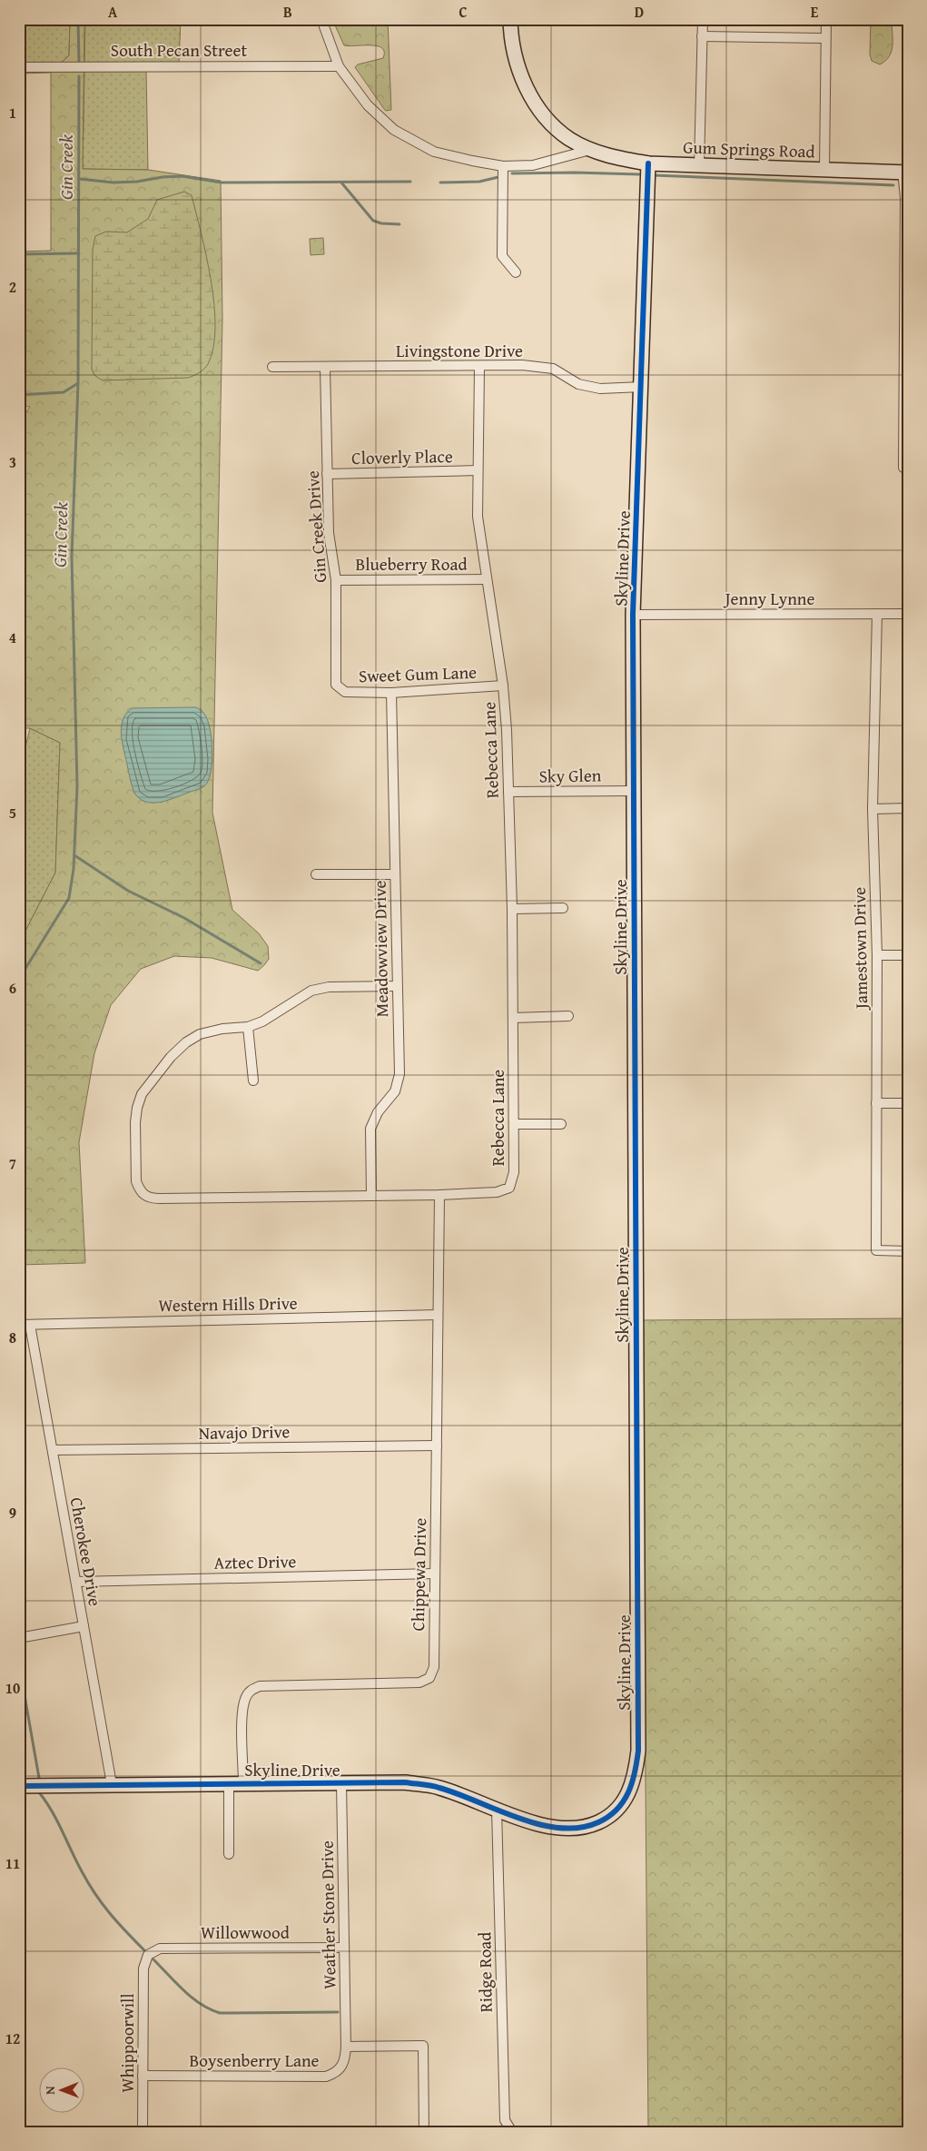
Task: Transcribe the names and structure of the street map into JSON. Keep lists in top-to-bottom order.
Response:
{
  "streets": {
    "street": [
      "South Pecan Street",
      "Gum Springs Road",
      "Livingstone Drive",
      "Cloverly Place",
      "Gin Creek Drive",
      "Skyline Drive",
      "Blueberry Road",
      "Jenny Lynne",
      "Sweet Gum Lane",
      "Rebecca Lane",
      "Sky Glen",
      "Jamestown Drive",
      "Meadowview Drive",
      "Western Hills Drive",
      "Navajo Drive",
      "Cherokee Drive",
      "Aztec Drive",
      "Chippewa Drive",
      "Weather Stone Drive",
      "Willowwood",
      "Ridge Road",
      "Whippoorwill",
      "Boysenberry Lane"
    ]
  },
  "crossings": [
    ["Gum Springs Road", "Skyline Drive"],
    ["Livingstone Drive", "Gin Creek Drive"],
    ["Livingstone Drive", "Skyline Drive"],
    ["Livingstone Drive", "Rebecca Lane"],
    ["Cloverly Place", "Gin Creek Drive"],
    ["Cloverly Place", "Rebecca Lane"],
    ["Gin Creek Drive", "Blueberry Road"],
    ["Gin Creek Drive", "Sweet Gum Lane"],
    ["Skyline Drive", "Jenny Lynne"],
    ["Skyline Drive", "Sky Glen"],
    ["Skyline Drive", "Cherokee Drive"],
    ["Skyline Drive", "Chippewa Drive"],
    ["Skyline Drive", "Weather Stone Drive"],
    ["Skyline Drive", "Ridge Road"],
    ["Blueberry Road", "Rebecca Lane"],
    ["Jenny Lynne", "Jamestown Drive"],
    ["Sweet Gum Lane", "Rebecca Lane"],
    ["Sweet Gum Lane", "Meadowview Drive"],
    ["Rebecca Lane", "Sky Glen"],
    ["Rebecca Lane", "Meadowview Drive"],
    ["Rebecca Lane", "Chippewa Drive"],
    ["Western Hills Drive", "Cherokee Drive"],
    ["Western Hills Drive", "Chippewa Drive"],
    ["Navajo Drive", "Cherokee Drive"],
    ["Navajo Drive", "Chippewa Drive"],
    ["Cherokee Drive", "Aztec Drive"],
    ["Aztec Drive", "Chippewa Drive"],
    ["Weather Stone Drive", "Willowwood"],
    ["Weather Stone Drive", "Boysenberry Lane"],
    ["Willowwood", "Whippoorwill"],
    ["Whippoorwill", "Boysenberry Lane"]
  ],
  "water": ["Gin Creek"],
  "north": "left",
  "grid": {
    "columns": [
      "A",
      "B",
      "C",
      "D",
      "E"
    ],
    "rows": [
      "1",
      "2",
      "3",
      "4",
      "5",
      "6",
      "7",
      "8",
      "9",
      "10",
      "11",
      "12"
    ]
  }
}
